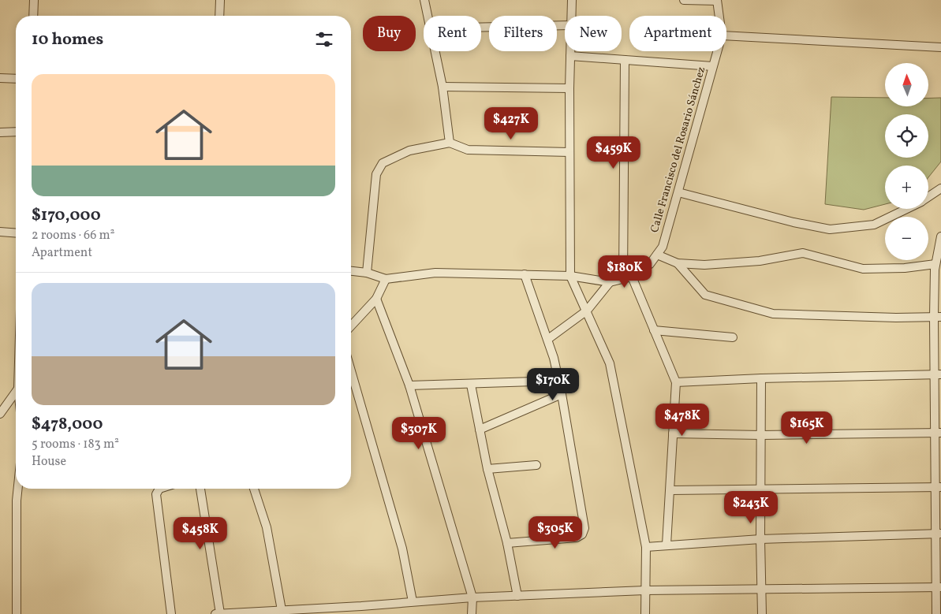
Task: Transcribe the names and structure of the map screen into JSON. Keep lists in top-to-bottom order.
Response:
{
  "streets": {
    "street": ["Calle Francisco del Rosario Sánchez"]
  },
  "north": "top",
  "page": {
    "chip": [
      "Buy",
      "Rent",
      "Filters",
      "New",
      "Apartment"
    ],
    "heading": "10 homes",
    "map_buttons": ["+", "−"],
    "list": [
      {
        "name": "$170,000",
        "note": "2 rooms · 66 m² · Apartment"
      },
      {
        "name": "$478,000",
        "note": "5 rooms · 183 m² · House"
      }
    ],
    "price": [
      "$427K",
      "$459K",
      "$180K",
      "$170K",
      "$478K",
      "$165K",
      "$307K",
      "$243K",
      "$305K",
      "$458K"
    ]
  }
}
